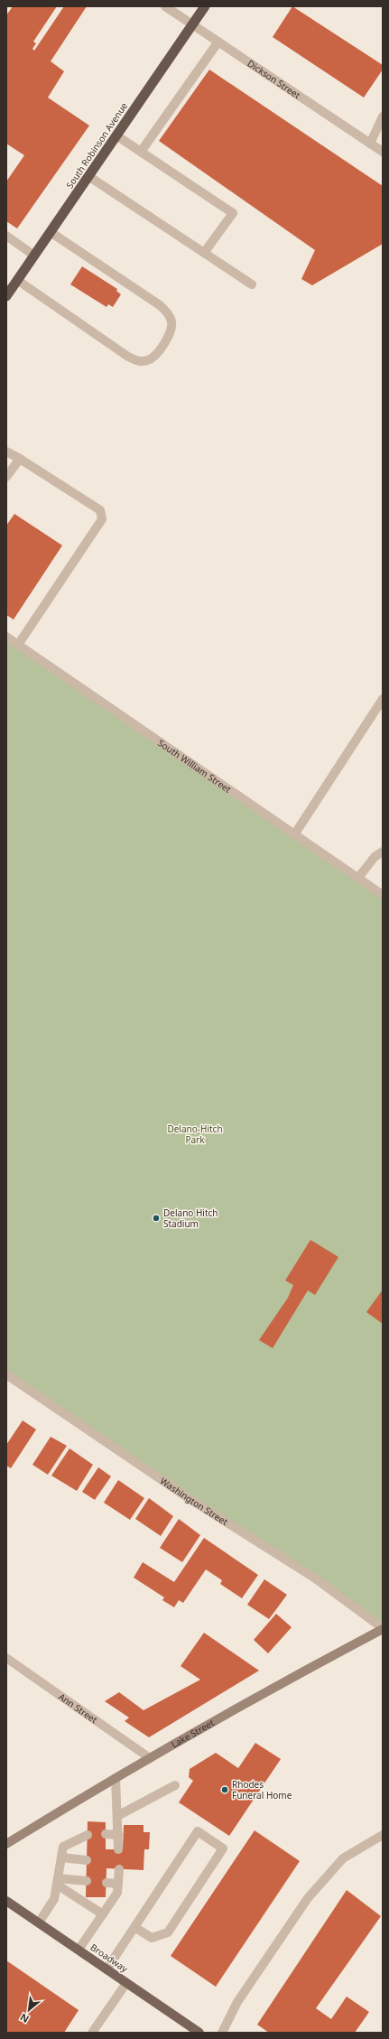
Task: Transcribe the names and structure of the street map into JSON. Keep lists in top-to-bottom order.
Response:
{
  "streets": {
    "highway": ["South Robinson Avenue"],
    "main road": ["Lake Street", "Broadway"],
    "street": [
      "Dickson Street",
      "South William Street",
      "Washington Street",
      "Ann Street"
    ]
  },
  "crossings": [
    ["Dickson Street", "South Robinson Avenue"],
    ["Washington Street", "Lake Street"],
    ["Ann Street", "Lake Street"]
  ],
  "parks": ["Delano-Hitch Park"],
  "places": ["Delano Hitch Stadium", "Rhodes Funeral Home"],
  "north": "bottom left"
}
